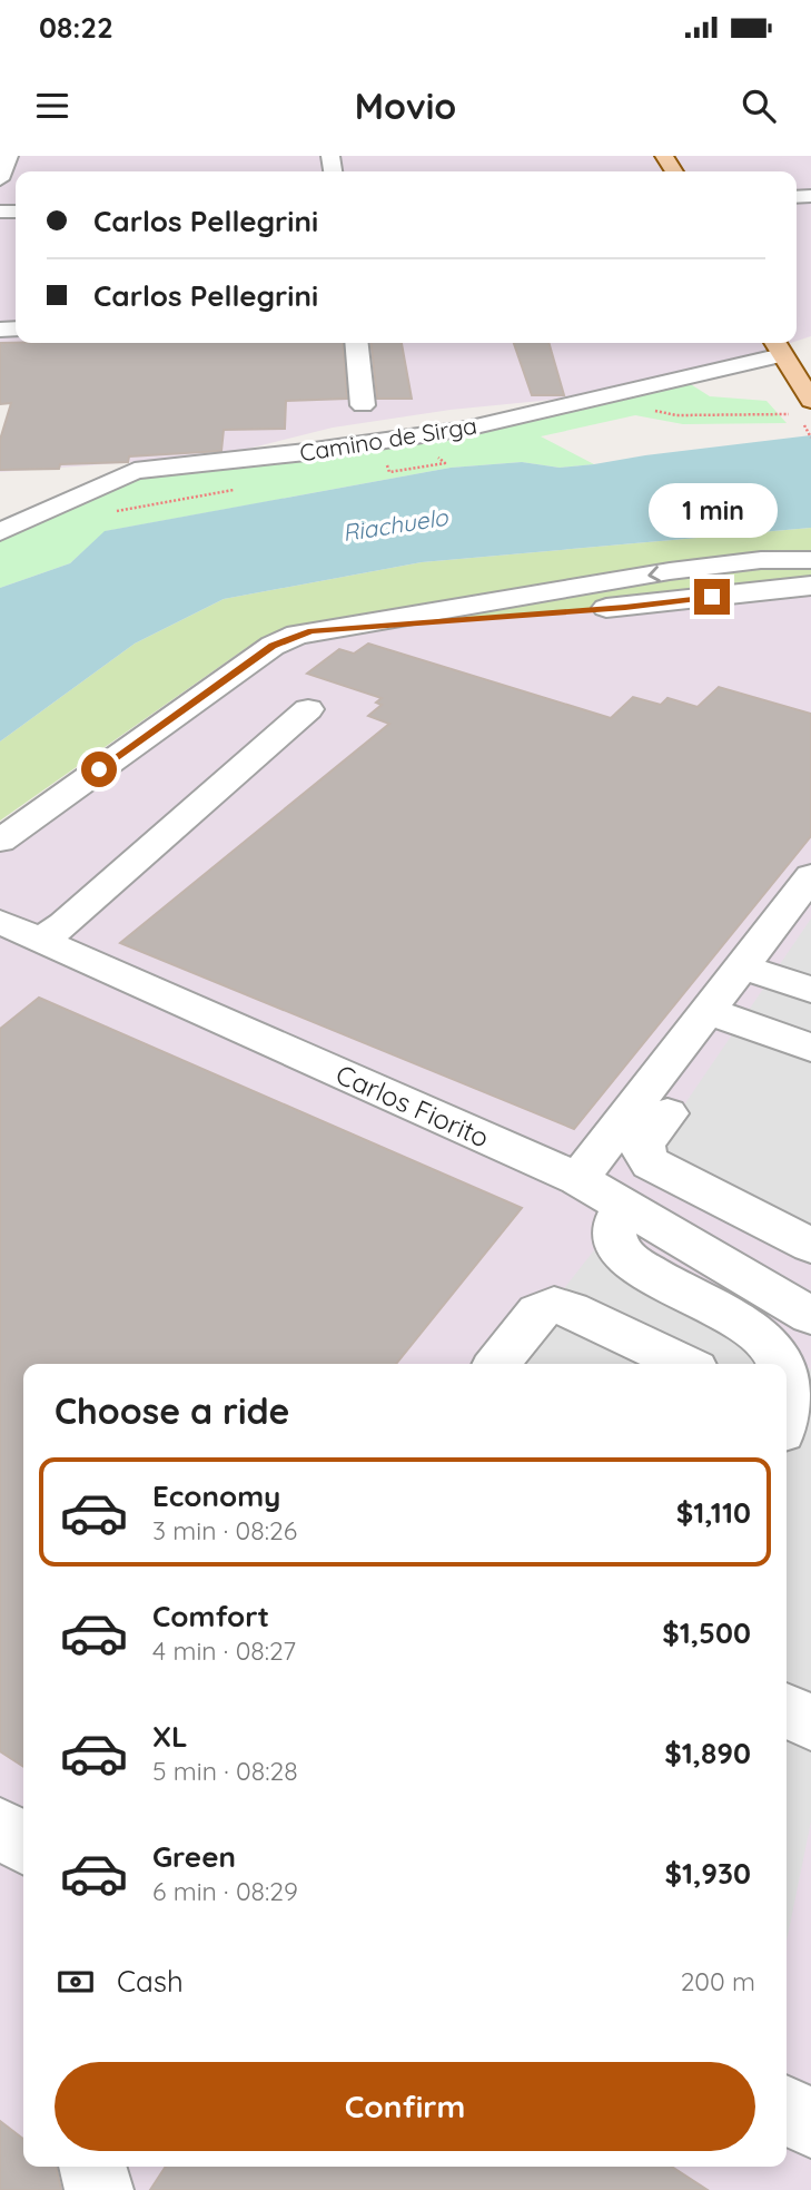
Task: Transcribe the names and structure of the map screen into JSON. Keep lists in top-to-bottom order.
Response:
{
  "streets": {
    "street": ["Camino de Sirga", "Carlos Fiorito"]
  },
  "water": ["Riachuelo"],
  "page": {
    "status": "08:22",
    "header": "Movio",
    "banner": ["Carlos Pellegrini", "Carlos Pellegrini"],
    "bubble": "1 min",
    "heading": "Choose a ride",
    "list": [
      {
        "name": "Economy",
        "note": "3 min · 08:26",
        "value": "$1,110"
      },
      {
        "name": "Comfort",
        "note": "4 min · 08:27",
        "value": "$1,500"
      },
      {
        "name": "XL",
        "note": "5 min · 08:28",
        "value": "$1,890"
      },
      {
        "name": "Green",
        "note": "6 min · 08:29",
        "value": "$1,930"
      }
    ],
    "pay": ["Cash", "200 m"],
    "buttons": "Confirm"
  }
}
